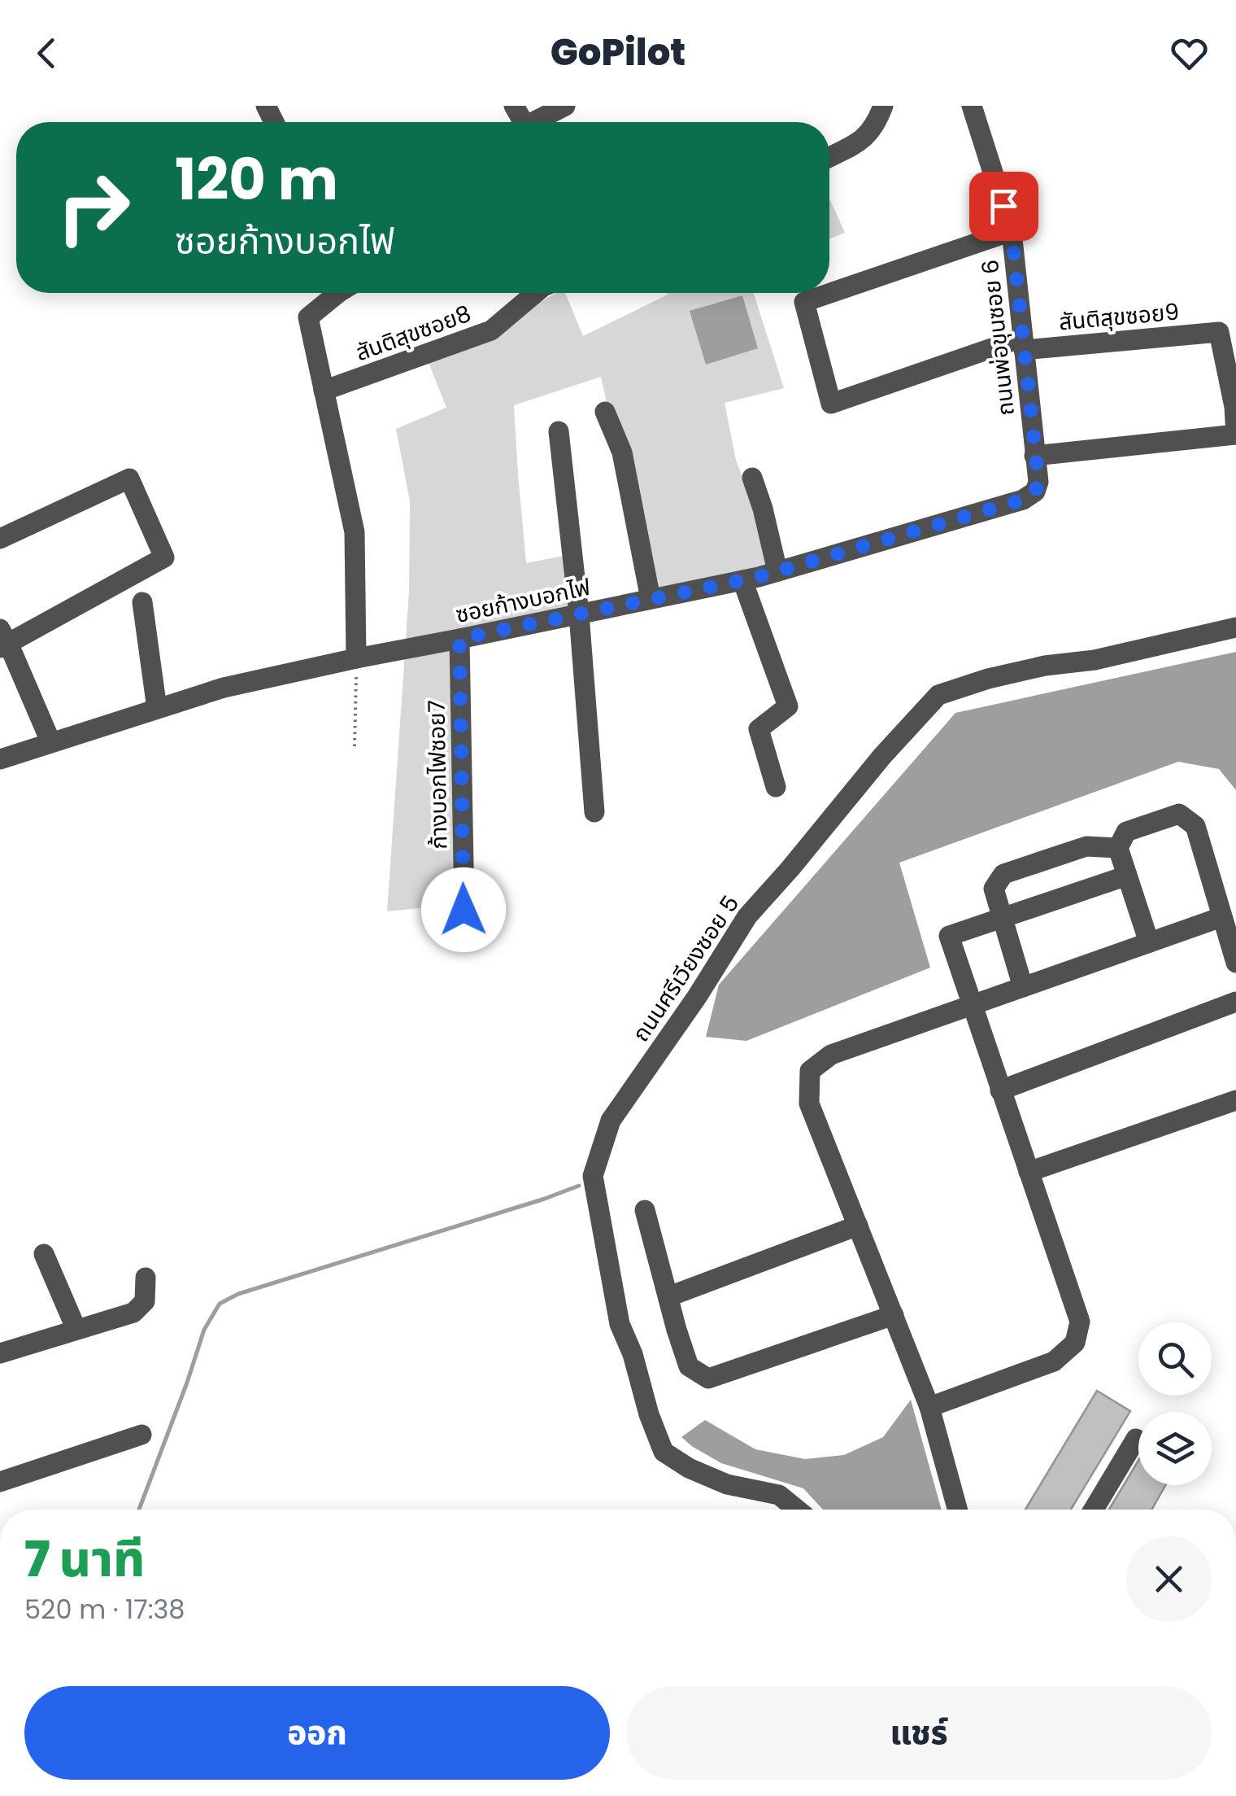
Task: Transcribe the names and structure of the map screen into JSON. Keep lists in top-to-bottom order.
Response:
{
  "streets": {
    "street": [
      "สันติสุขซอย9",
      "สันติสุขซอย8",
      "ถนนพ่อขุนซอย 6",
      "ซอยก้างบอกไฟ",
      "ก้างบอกไฟซอย7",
      "ถนนศรีเวียงซอย 5"
    ]
  },
  "crossings": [
    ["สันติสุขซอย9", "ถนนพ่อขุนซอย 6"],
    ["ถนนพ่อขุนซอย 6", "ซอยก้างบอกไฟ"],
    ["ซอยก้างบอกไฟ", "ก้างบอกไฟซอย7"]
  ],
  "page": {
    "header": "GoPilot",
    "turn": ["120 m", "ซอยก้างบอกไฟ"],
    "heading": ["7 นาที", "520 m · 17:38"],
    "buttons": ["ออก", "แชร์"]
  }
}
